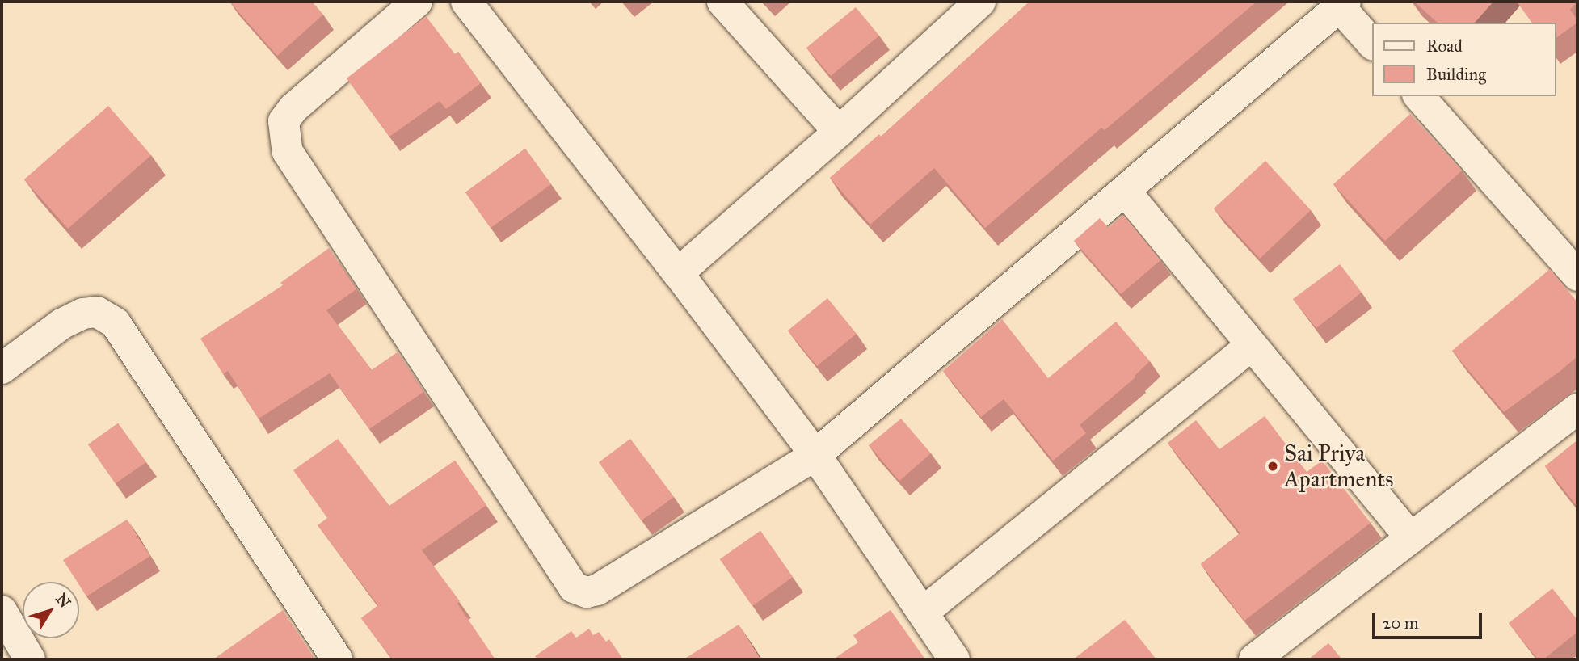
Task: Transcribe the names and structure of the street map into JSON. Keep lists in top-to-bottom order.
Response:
{
  "places": ["Sai Priya Apartments"],
  "legend": ["Road", "Building"],
  "scale_bar": "20 m",
  "north": "top right"
}
